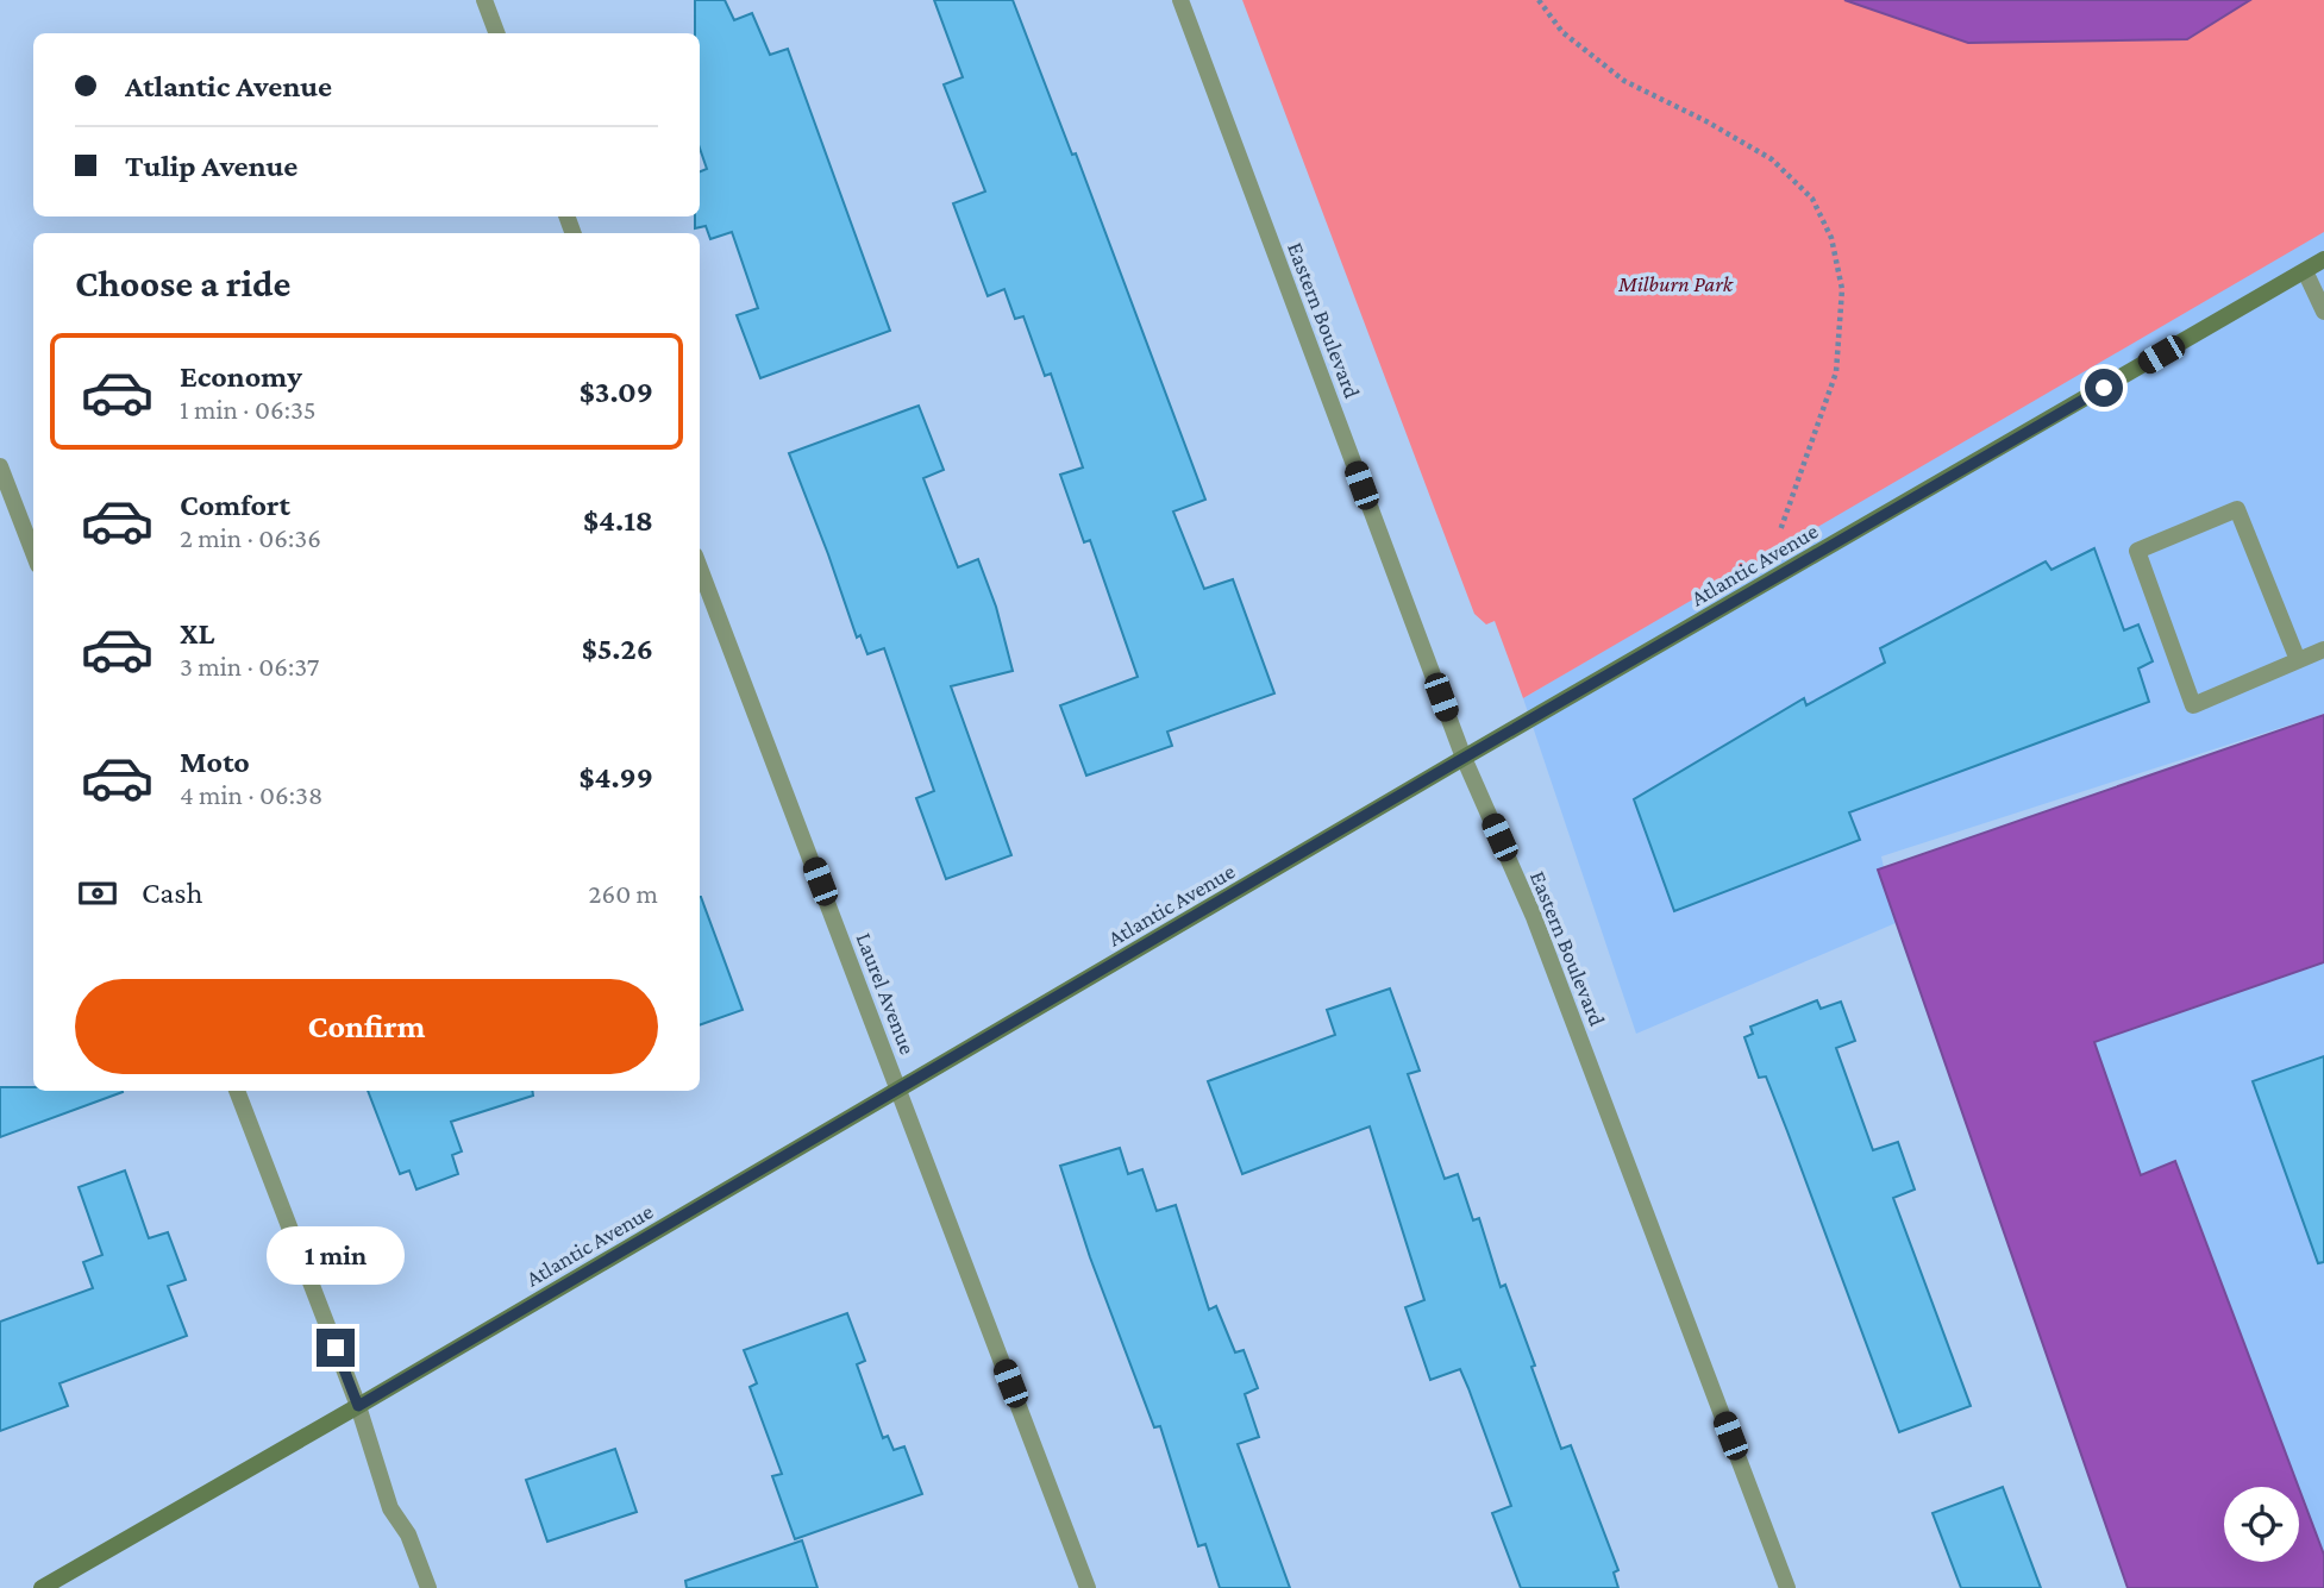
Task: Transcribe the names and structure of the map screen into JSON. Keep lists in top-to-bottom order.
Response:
{
  "streets": {
    "main road": ["Atlantic Avenue"],
    "street": ["Eastern Boulevard", "Laurel Avenue"]
  },
  "crossings": [
    ["Eastern Boulevard", "Atlantic Avenue"],
    ["Atlantic Avenue", "Laurel Avenue"]
  ],
  "parks": ["Milburn Park"],
  "page": {
    "banner": ["Atlantic Avenue", "Tulip Avenue"],
    "heading": "Choose a ride",
    "list": [
      {
        "name": "Economy",
        "note": "1 min · 06:35",
        "value": "$3.09"
      },
      {
        "name": "Comfort",
        "note": "2 min · 06:36",
        "value": "$4.18"
      },
      {
        "name": "XL",
        "note": "3 min · 06:37",
        "value": "$5.26"
      },
      {
        "name": "Moto",
        "note": "4 min · 06:38",
        "value": "$4.99"
      }
    ],
    "pay": ["Cash", "260 m"],
    "buttons": "Confirm",
    "bubble": "1 min"
  }
}
